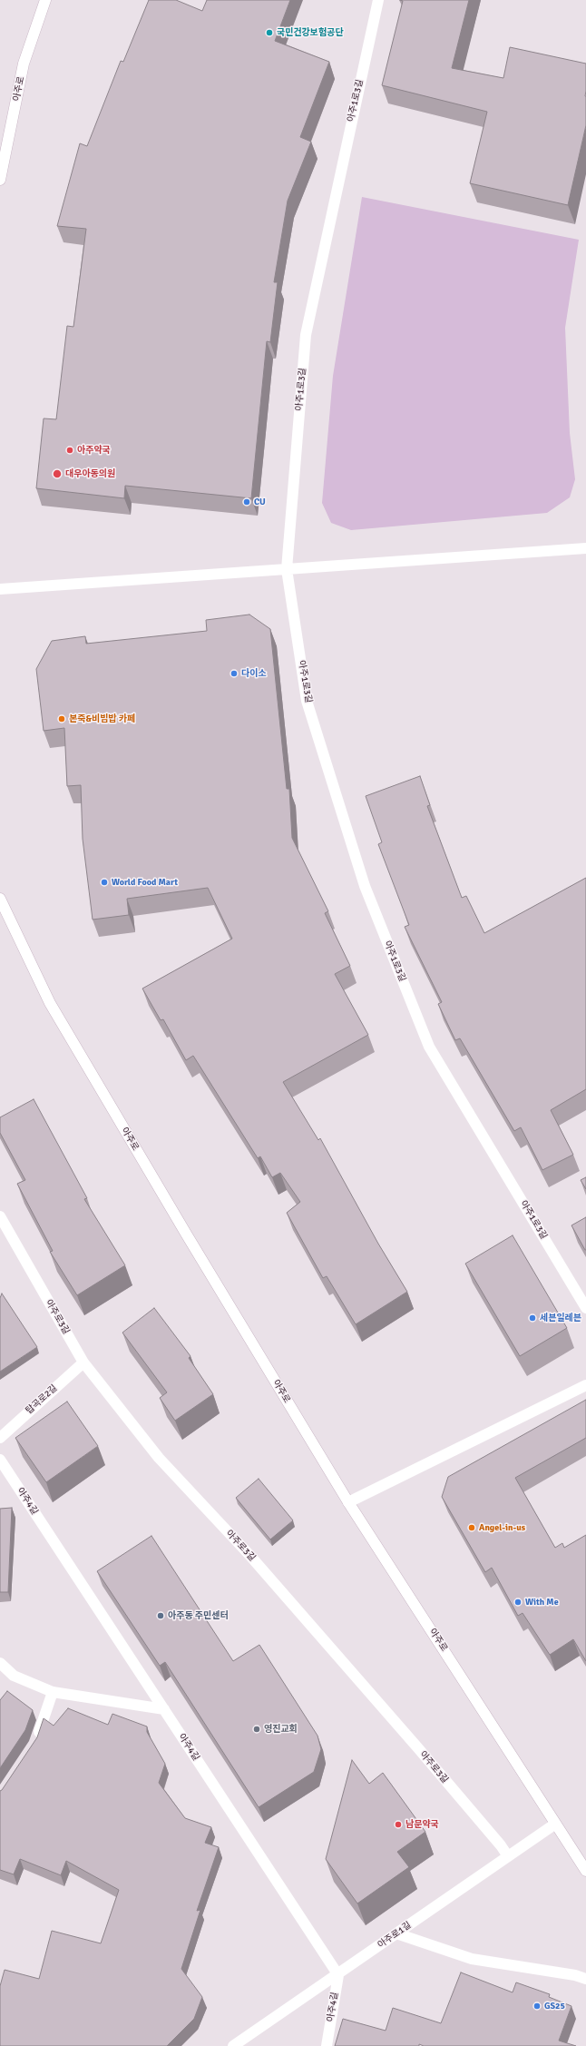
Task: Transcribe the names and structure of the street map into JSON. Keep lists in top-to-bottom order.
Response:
{
  "streets": {
    "street": [
      "아주로",
      "아주1로3길",
      "아주로3길",
      "탑곡로2길",
      "아주4길",
      "아주로1길"
    ]
  },
  "crossings": [
    ["아주로", "아주로1길"],
    ["아주로3길", "탑곡로2길"],
    ["아주로3길", "아주로1길"],
    ["아주4길", "아주로1길"]
  ],
  "places": [
    "국민건강보험공단",
    "아주약국",
    "대우아동의원",
    "CU",
    "다이소",
    "본죽&비빔밥 카페",
    "World Food Mart",
    "세븐일레븐",
    "Angel-in-us",
    "With Me",
    "아주동 주민센터",
    "영진교회",
    "남문약국",
    "GS25"
  ]
}
